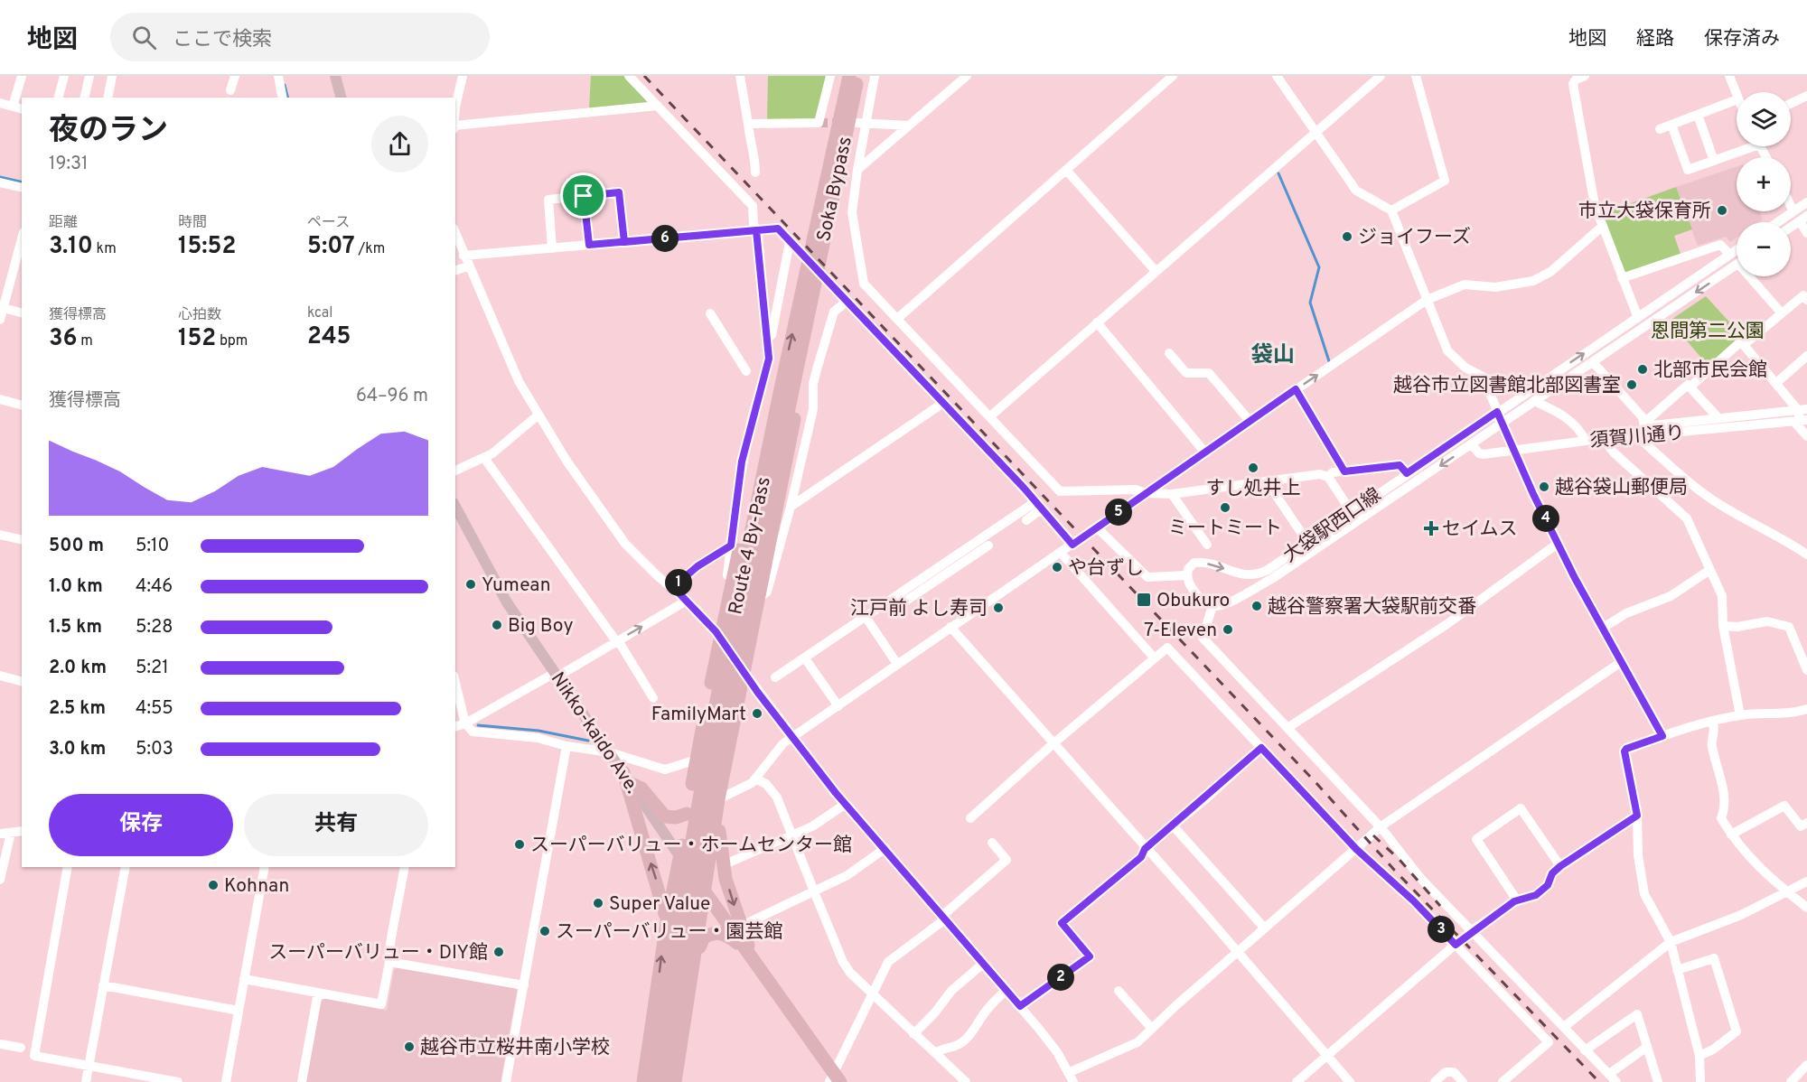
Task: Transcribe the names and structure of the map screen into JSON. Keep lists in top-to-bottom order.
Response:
{
  "streets": {
    "highway": ["Soka Bypass", "Route 4 By-Pass", "Nikko-kaido Ave."],
    "street": ["須賀川通り", "大袋駅西口線"]
  },
  "crossings": [
    ["Soka Bypass", "Route 4 By-Pass"],
    ["須賀川通り", "大袋駅西口線"]
  ],
  "districts": ["袋山"],
  "parks": ["恩間第二公園"],
  "places": {
    "other": [
      "市立大袋保育所",
      "ジョイフーズ",
      "北部市民会館",
      "越谷市立図書館北部図書室",
      "すし処井上",
      "越谷袋山郵便局",
      "ミートミート",
      "や台ずし",
      "Yumean",
      "越谷警察署大袋駅前交番",
      "江戸前 よし寿司",
      "Big Boy",
      "7-Eleven",
      "FamilyMart",
      "スーパーバリュー・ホームセンター館",
      "Kohnan",
      "Super Value",
      "スーパーバリュー・園芸館",
      "スーパーバリュー・DIY館",
      "越谷市立桜井南小学校"
    ],
    "health": ["セイムス"],
    "transit": ["Obukuro"]
  },
  "page": {
    "header": "地図",
    "search": "ここで検索",
    "nav": ["地図", "経路", "保存済み"],
    "map_buttons": ["+", "−"],
    "heading": ["夜のラン", "19:31"],
    "stats": [
      ["距離", "3.10 km"],
      ["時間", "15:52"],
      ["ペース", "5:07 /km"],
      ["獲得標高", "36 m"],
      ["心拍数", "152 bpm"],
      ["kcal", "245"]
    ],
    "pins": [
      "6",
      "5",
      "4",
      "1",
      "3",
      "2"
    ],
    "chart": ["獲得標高", "64–96 m"],
    "list": [
      {
        "name": "500 m",
        "note": "5:10"
      },
      {
        "name": "1.0 km",
        "note": "4:46"
      },
      {
        "name": "1.5 km",
        "note": "5:28"
      },
      {
        "name": "2.0 km",
        "note": "5:21"
      },
      {
        "name": "2.5 km",
        "note": "4:55"
      },
      {
        "name": "3.0 km",
        "note": "5:03"
      }
    ],
    "buttons": ["保存", "共有"]
  }
}
